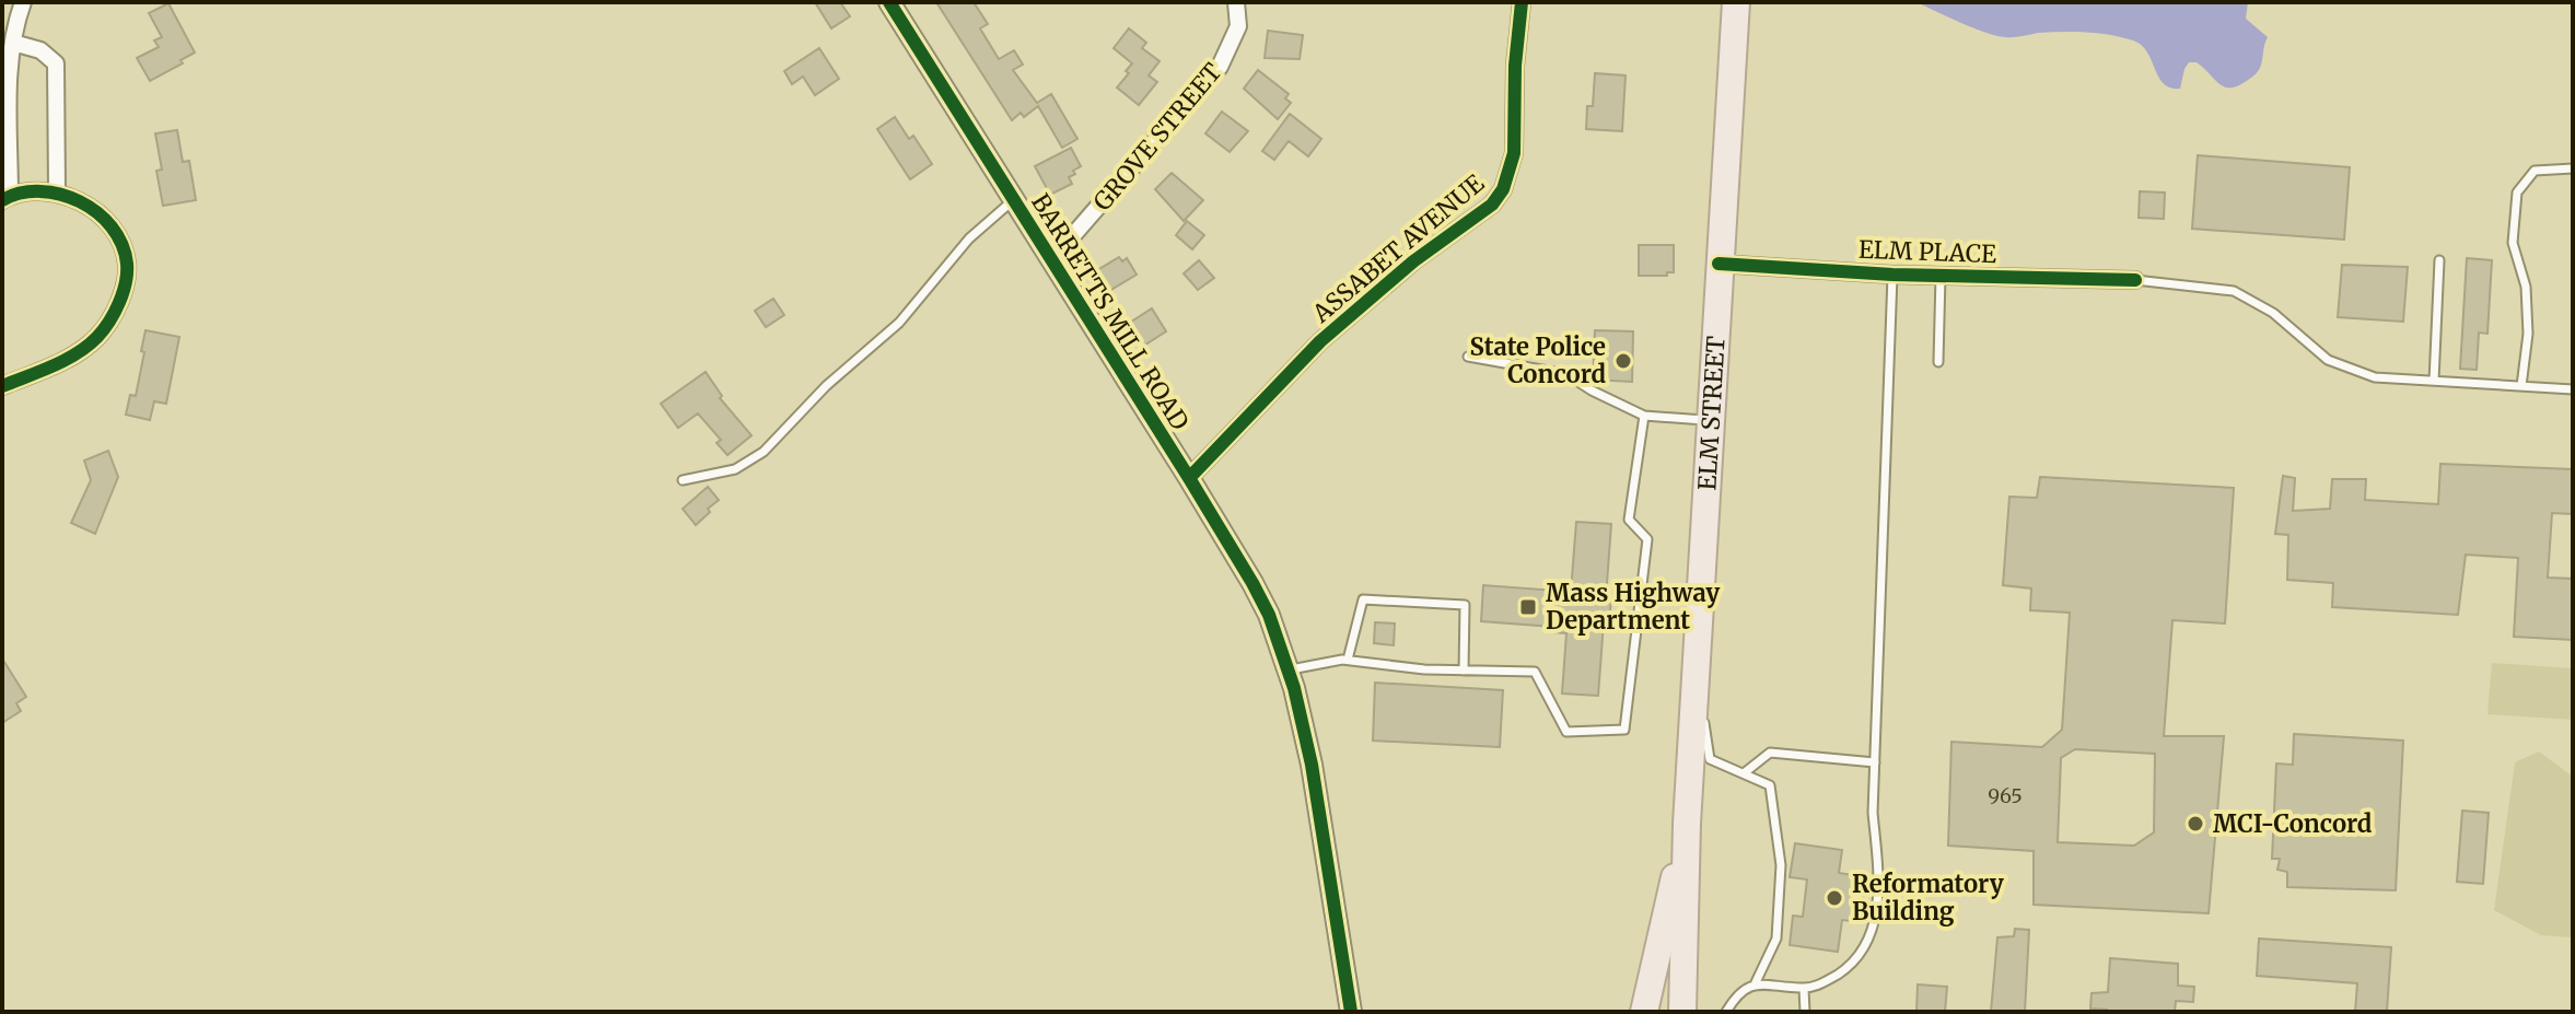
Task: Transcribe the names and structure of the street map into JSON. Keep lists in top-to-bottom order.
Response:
{
  "streets": {
    "highway": ["ELM STREET"],
    "street": [
      "GROVE STREET",
      "ASSABET AVENUE",
      "ELM PLACE",
      "BARRETTS MILL ROAD"
    ]
  },
  "crossings": [
    ["GROVE STREET", "BARRETTS MILL ROAD"],
    ["ASSABET AVENUE", "BARRETTS MILL ROAD"],
    ["ELM PLACE", "ELM STREET"]
  ],
  "places": {
    "other": ["State Police Concord", "MCI-Concord", "Reformatory Building"],
    "transit": ["Mass Highway Department"]
  },
  "house_numbers": ["965"]
}
